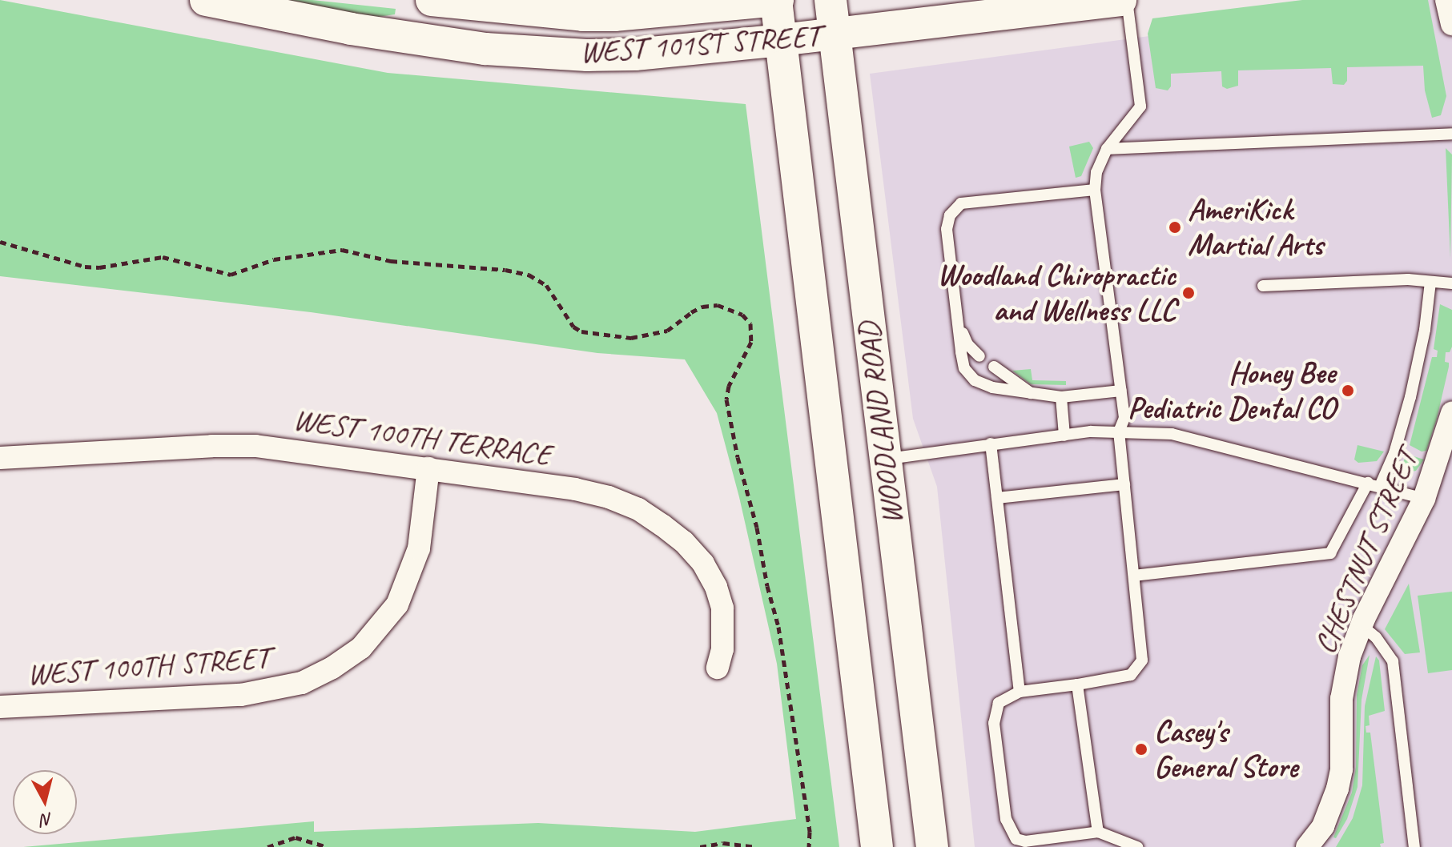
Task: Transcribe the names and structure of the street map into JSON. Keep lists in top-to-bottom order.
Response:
{
  "streets": {
    "main road": ["WEST 101ST STREET", "WOODLAND ROAD"],
    "street": ["WEST 100TH TERRACE", "CHESTNUT STREET", "WEST 100TH STREET"]
  },
  "crossings": [
    ["WEST 101ST STREET", "WOODLAND ROAD"],
    ["WEST 100TH TERRACE", "WEST 100TH STREET"]
  ],
  "places": [
    "AmeriKick Martial Arts",
    "Woodland Chiropractic and Wellness LLC",
    "Honey Bee Pediatric Dental CO",
    "Casey's General Store"
  ],
  "north": "bottom"
}
